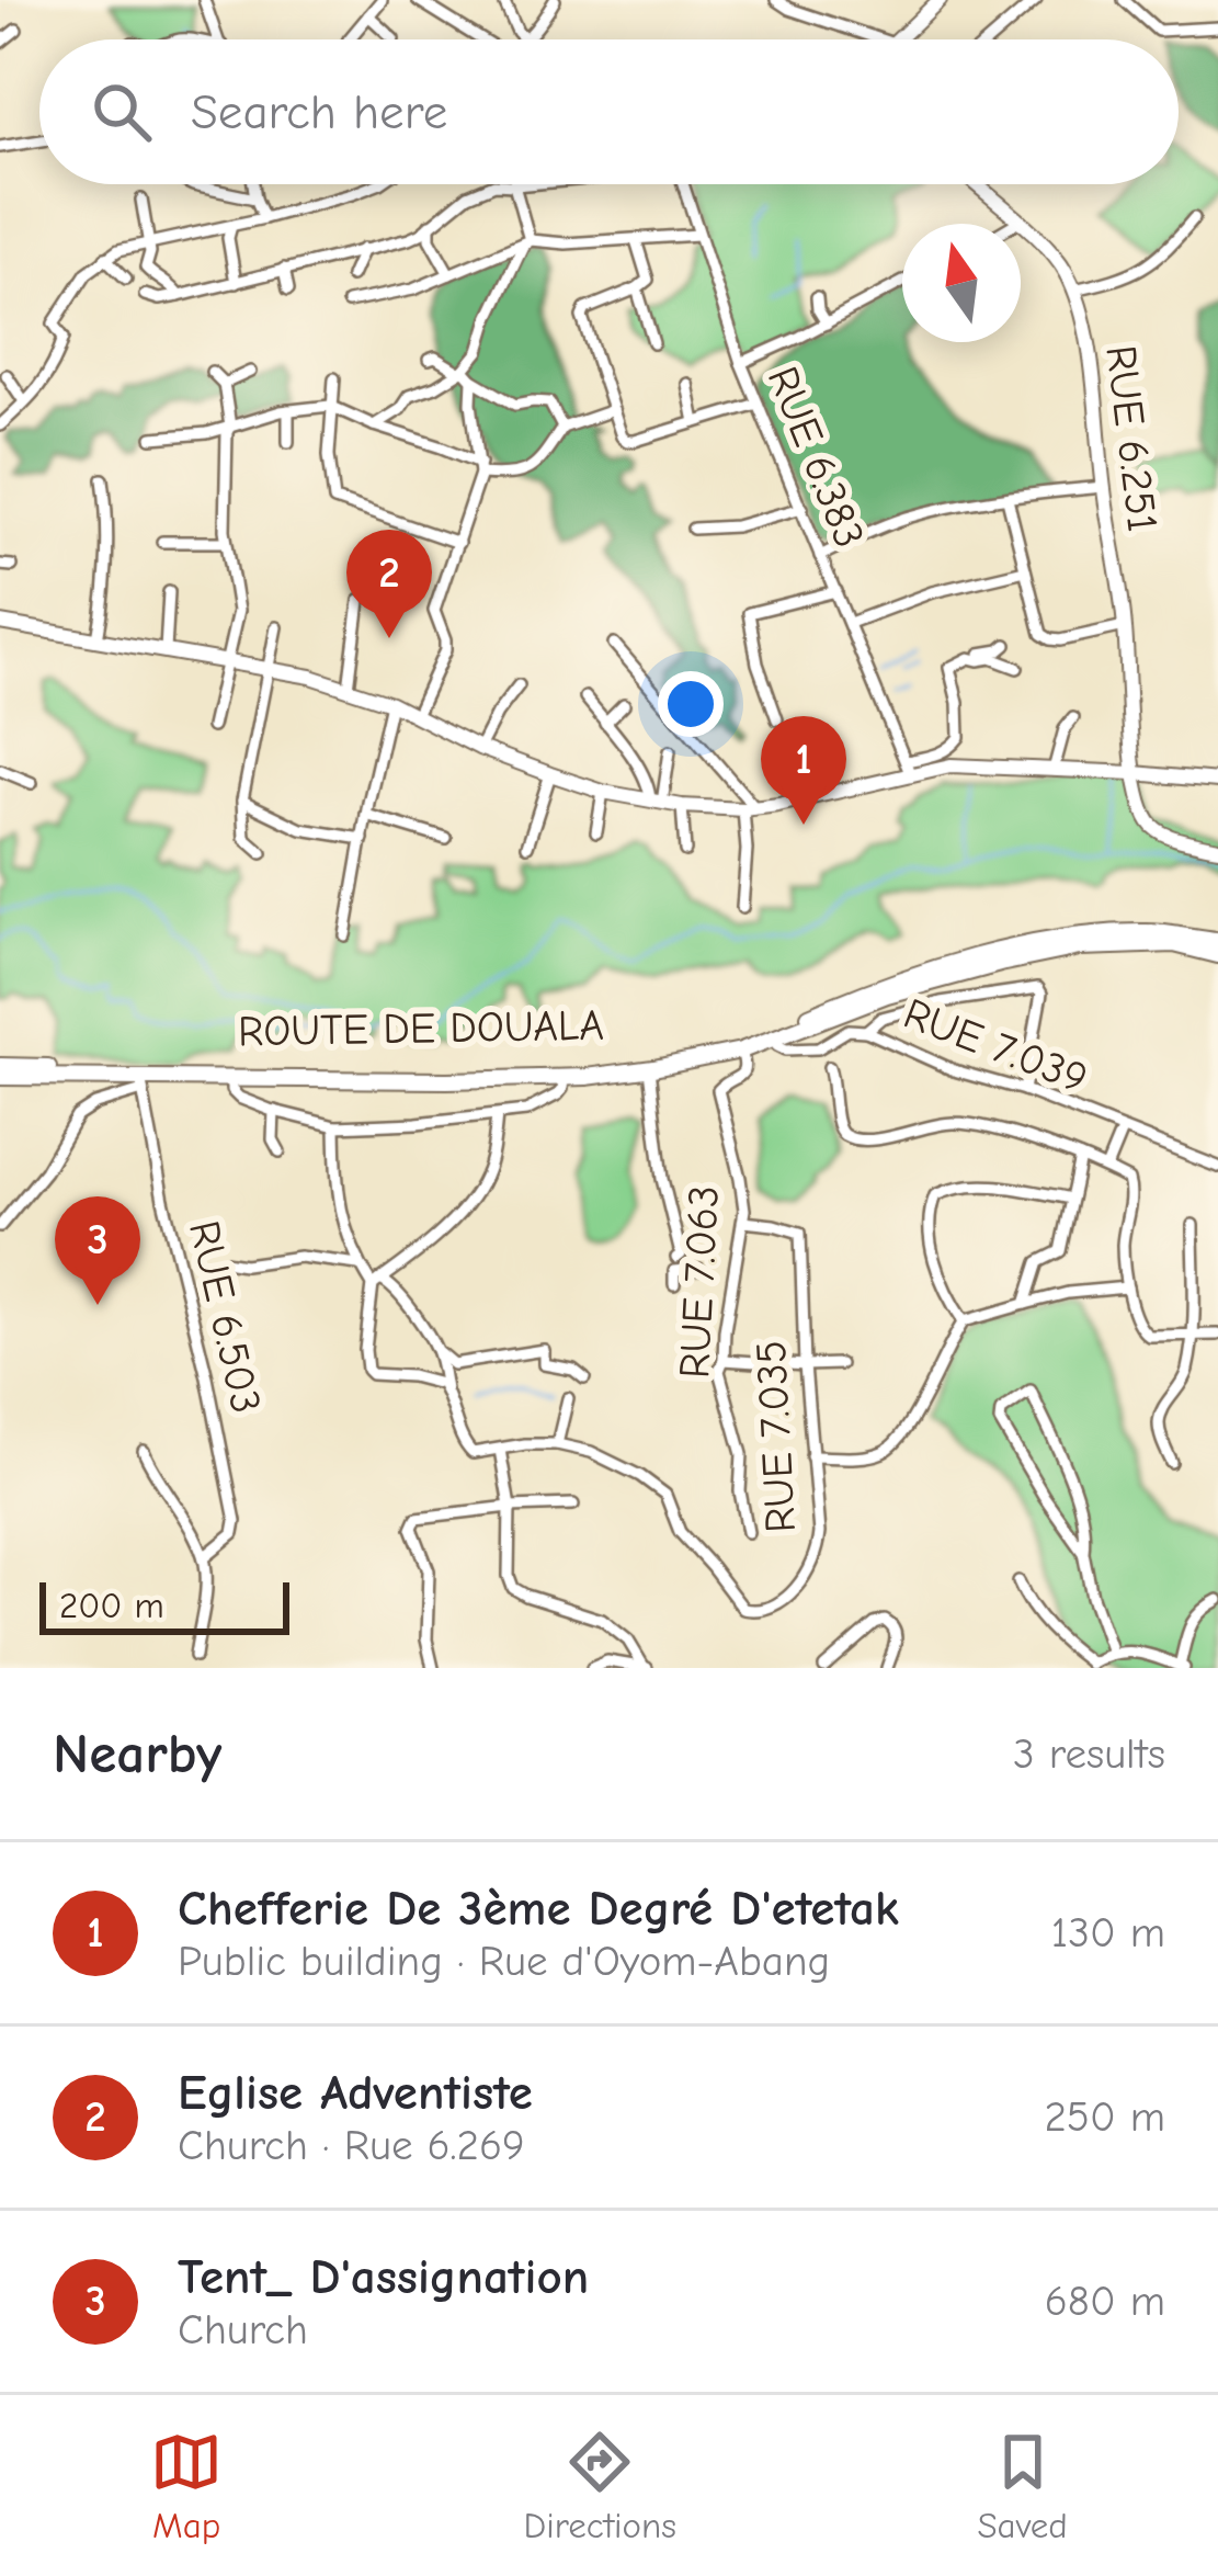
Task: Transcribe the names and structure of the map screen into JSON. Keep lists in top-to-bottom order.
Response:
{
  "streets": {
    "main road": ["RUE 6.251", "ROUTE DE DOUALA"],
    "street": [
      "RUE 6.383",
      "RUE 7.039",
      "RUE 7.063",
      "RUE 6.503",
      "RUE 7.035"
    ]
  },
  "crossings": [
    ["RUE 7.063", "RUE 7.035"]
  ],
  "scale_bar": "200 m",
  "north": "top",
  "page": {
    "search": "Search here",
    "pins": ["2", "1", "3"],
    "scale": "200 m",
    "heading": ["Nearby", "3 results"],
    "list": [
      {
        "mark": "1",
        "name": "Chefferie De 3ème Degré D'etetak",
        "note": "Public building · Rue d'Oyom-Abang",
        "value": "130 m"
      },
      {
        "mark": "2",
        "name": "Eglise Adventiste",
        "note": "Church · Rue 6.269",
        "value": "250 m"
      },
      {
        "mark": "3",
        "name": "Tent_ D'assignation",
        "note": "Church",
        "value": "680 m"
      }
    ],
    "nav": ["Map", "Directions", "Saved"]
  }
}
